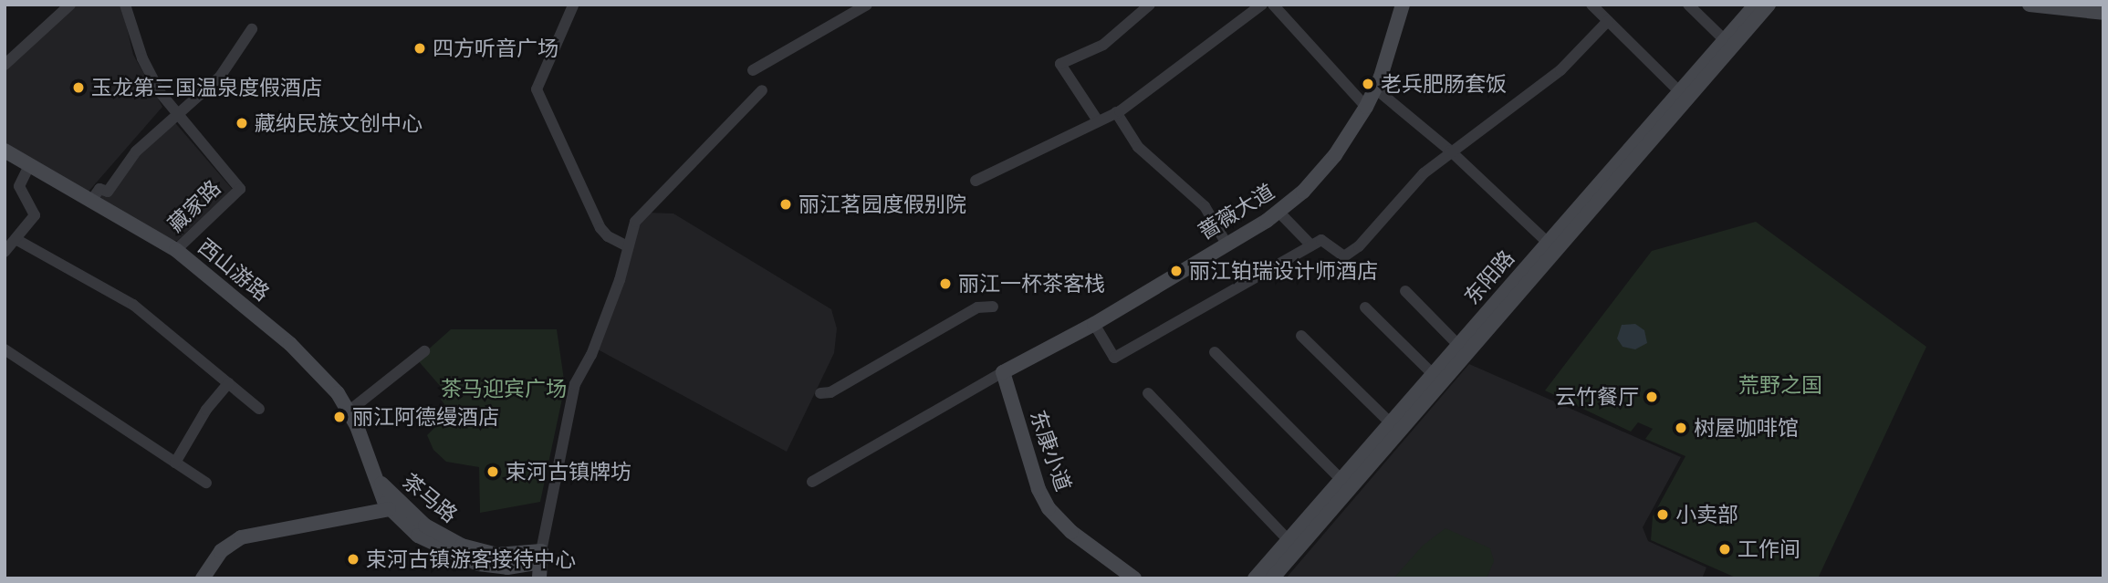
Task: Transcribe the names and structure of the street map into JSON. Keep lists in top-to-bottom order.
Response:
{
  "streets": {
    "street": [
      "藏家路",
      "蔷薇大道",
      "西山游路",
      "东阳路",
      "东康小道",
      "茶马路"
    ]
  },
  "crossings": [
    ["藏家路", "西山游路"],
    ["蔷薇大道", "东康小道"],
    ["西山游路", "茶马路"]
  ],
  "parks": ["荒野之国", "茶马迎宾广场"],
  "places": [
    "四方听音广场",
    "老兵肥肠套饭",
    "玉龙第三国温泉度假酒店",
    "藏纳民族文创中心",
    "丽江茗园度假别院",
    "丽江铂瑞设计师酒店",
    "丽江一杯茶客栈",
    "云竹餐厅",
    "丽江阿德缦酒店",
    "树屋咖啡馆",
    "束河古镇牌坊",
    "小卖部",
    "工作间",
    "束河古镇游客接待中心"
  ]
}
